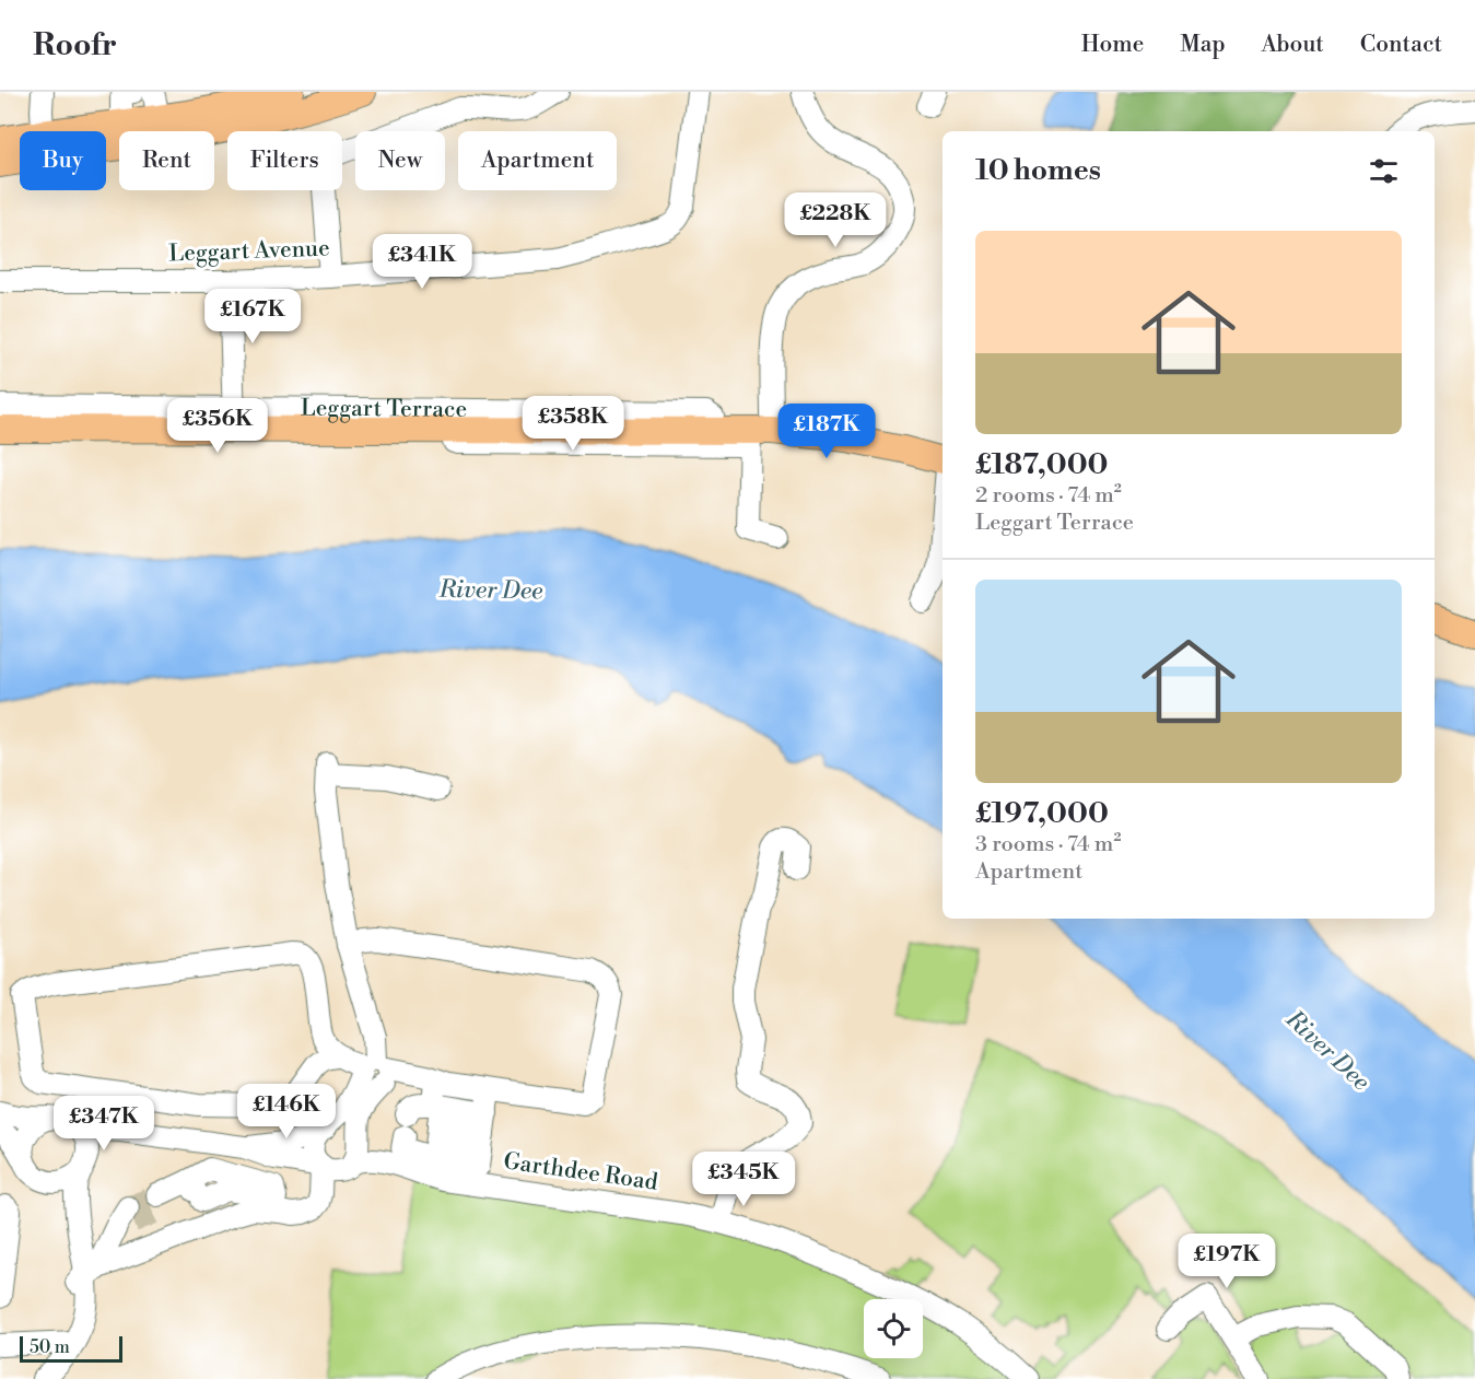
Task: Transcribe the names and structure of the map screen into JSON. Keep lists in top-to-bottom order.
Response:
{
  "streets": {
    "main road": ["Leggart Terrace"],
    "street": ["Leggart Avenue", "Garthdee Road"]
  },
  "water": ["River Dee"],
  "scale_bar": "50 m",
  "page": {
    "header": "Roofr",
    "nav": [
      "Home",
      "Map",
      "About",
      "Contact"
    ],
    "chip": [
      "Buy",
      "Rent",
      "Filters",
      "New",
      "Apartment"
    ],
    "heading": "10 homes",
    "price": [
      "£228K",
      "£341K",
      "£167K",
      "£358K",
      "£356K",
      "£187K",
      "£146K",
      "£347K",
      "£345K",
      "£197K"
    ],
    "list": [
      {
        "name": "£187,000",
        "note": "2 rooms · 74 m² · Leggart Terrace"
      },
      {
        "name": "£197,000",
        "note": "3 rooms · 74 m² · Apartment"
      }
    ],
    "scale": "50 m"
  }
}
